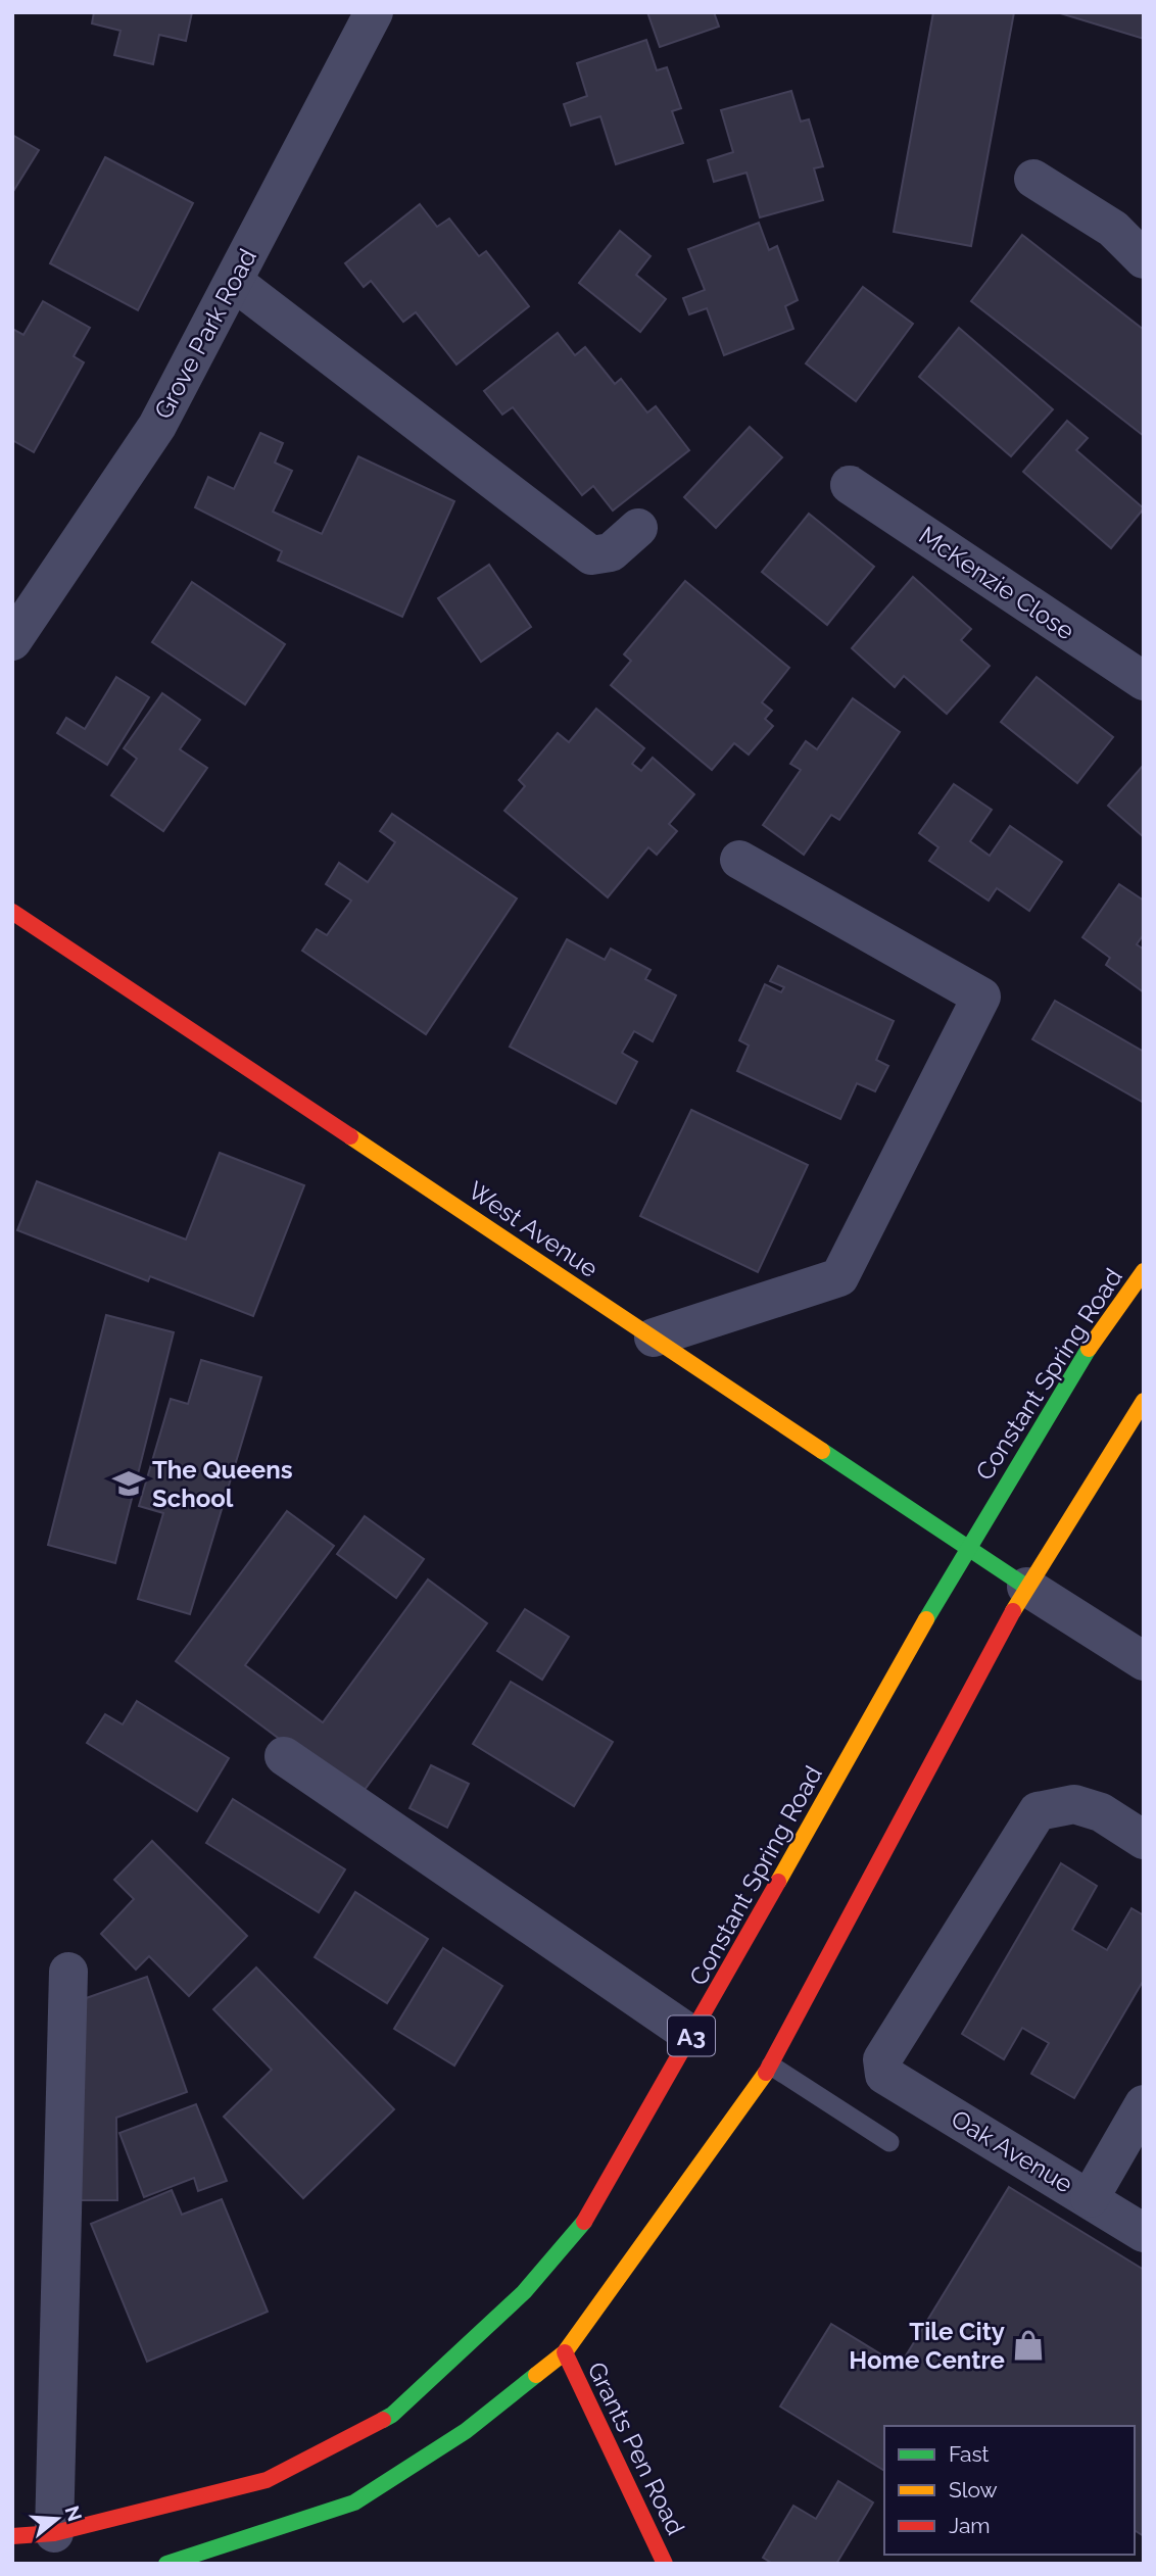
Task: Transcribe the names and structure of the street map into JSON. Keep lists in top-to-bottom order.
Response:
{
  "streets": {
    "main road": [
      "West Avenue",
      "Constant Spring Road",
      "A3",
      "Grants Pen Road"
    ],
    "street": ["Grove Park Road", "McKenzie Close", "Oak Avenue"]
  },
  "crossings": [
    ["West Avenue", "Constant Spring Road"]
  ],
  "places": {
    "school or university": ["The Queens School"],
    "shop": ["Tile City Home Centre"]
  },
  "legend": ["Fast", "Slow", "Jam"],
  "north": "right"
}
